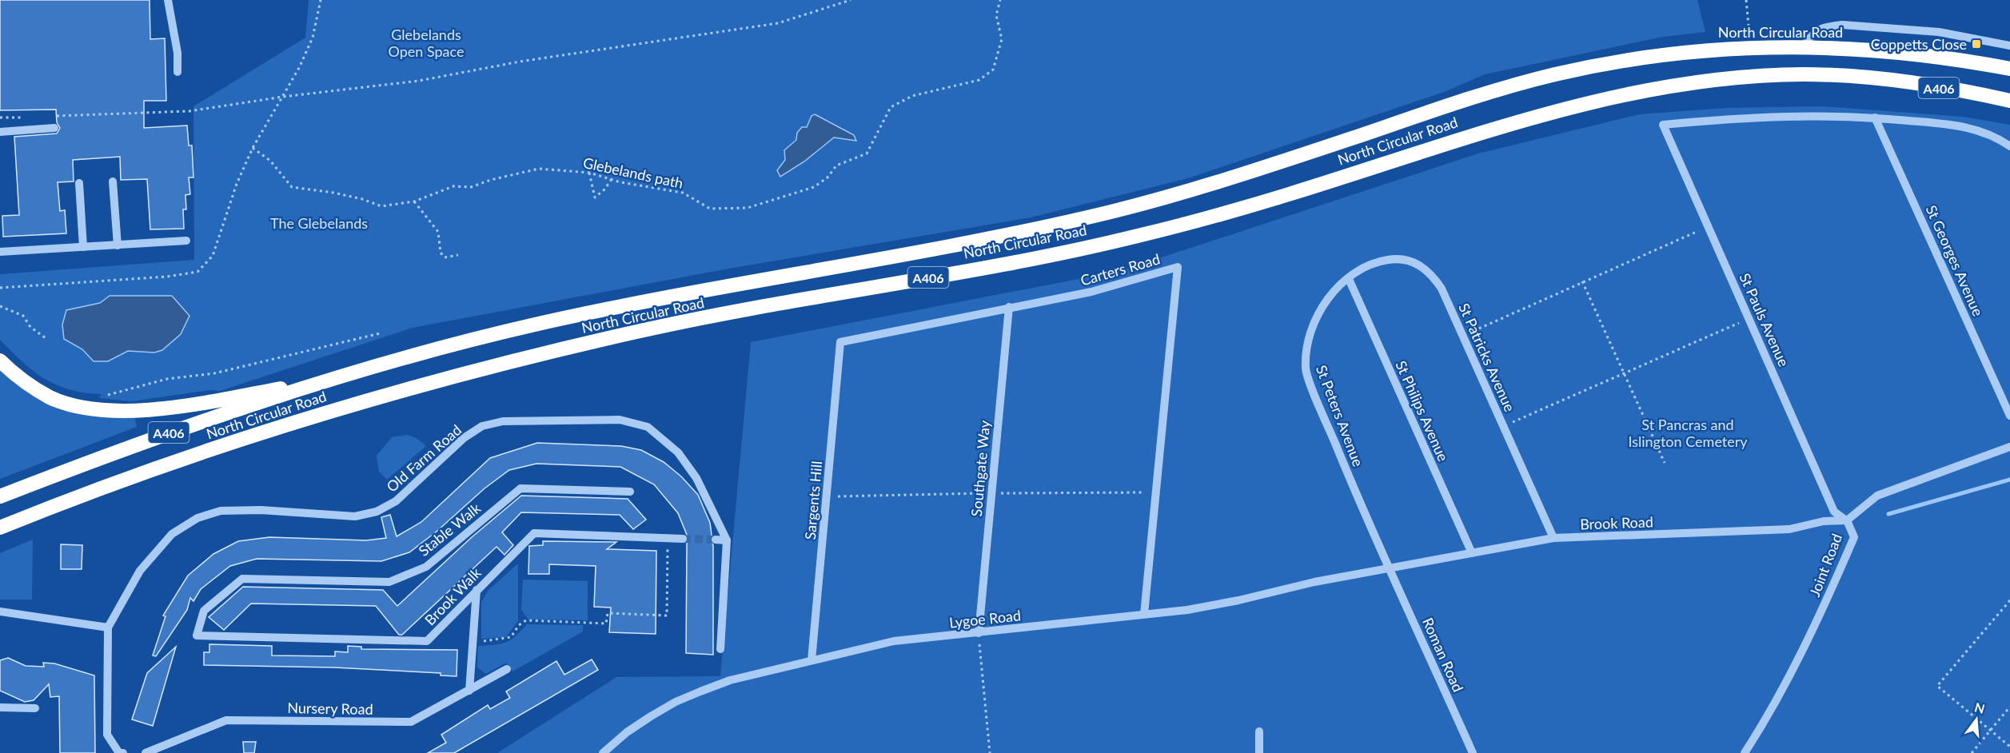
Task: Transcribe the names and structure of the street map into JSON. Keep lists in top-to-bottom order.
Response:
{
  "streets": {
    "highway": ["North Circular Road", "A406"],
    "street": [
      "St Georges Avenue",
      "Carters Road",
      "St Pauls Avenue",
      "St Patricks Avenue",
      "St Philips Avenue",
      "St Peters Avenue",
      "Old Farm Road",
      "Southgate Way",
      "Sargents Hill",
      "Brook Road",
      "Stable Walk",
      "Joint Road",
      "Brook Walk",
      "Lygoe Road",
      "Roman Road",
      "Nursery Road"
    ],
    "path": ["Glebelands path"]
  },
  "crossings": [
    ["North Circular Road", "A406"],
    ["St Georges Avenue", "St Pauls Avenue"],
    ["Carters Road", "Southgate Way"],
    ["Carters Road", "Sargents Hill"],
    ["Carters Road", "Lygoe Road"],
    ["St Pauls Avenue", "Brook Road"],
    ["St Pauls Avenue", "Joint Road"],
    ["St Patricks Avenue", "St Philips Avenue"],
    ["St Patricks Avenue", "St Peters Avenue"],
    ["St Patricks Avenue", "Brook Road"],
    ["St Philips Avenue", "St Peters Avenue"],
    ["St Philips Avenue", "Brook Road"],
    ["St Peters Avenue", "Brook Road"],
    ["St Peters Avenue", "Lygoe Road"],
    ["St Peters Avenue", "Roman Road"],
    ["Southgate Way", "Lygoe Road"],
    ["Sargents Hill", "Lygoe Road"],
    ["Brook Road", "Joint Road"],
    ["Brook Road", "Lygoe Road"],
    ["Brook Road", "Roman Road"],
    ["Stable Walk", "Brook Walk"],
    ["Lygoe Road", "Roman Road"]
  ],
  "parks": ["Glebelands Open Space", "The Glebelands", "St Pancras and Islington Cemetery"],
  "places": {
    "transit": ["Coppetts Close"]
  },
  "north": "top"
}
